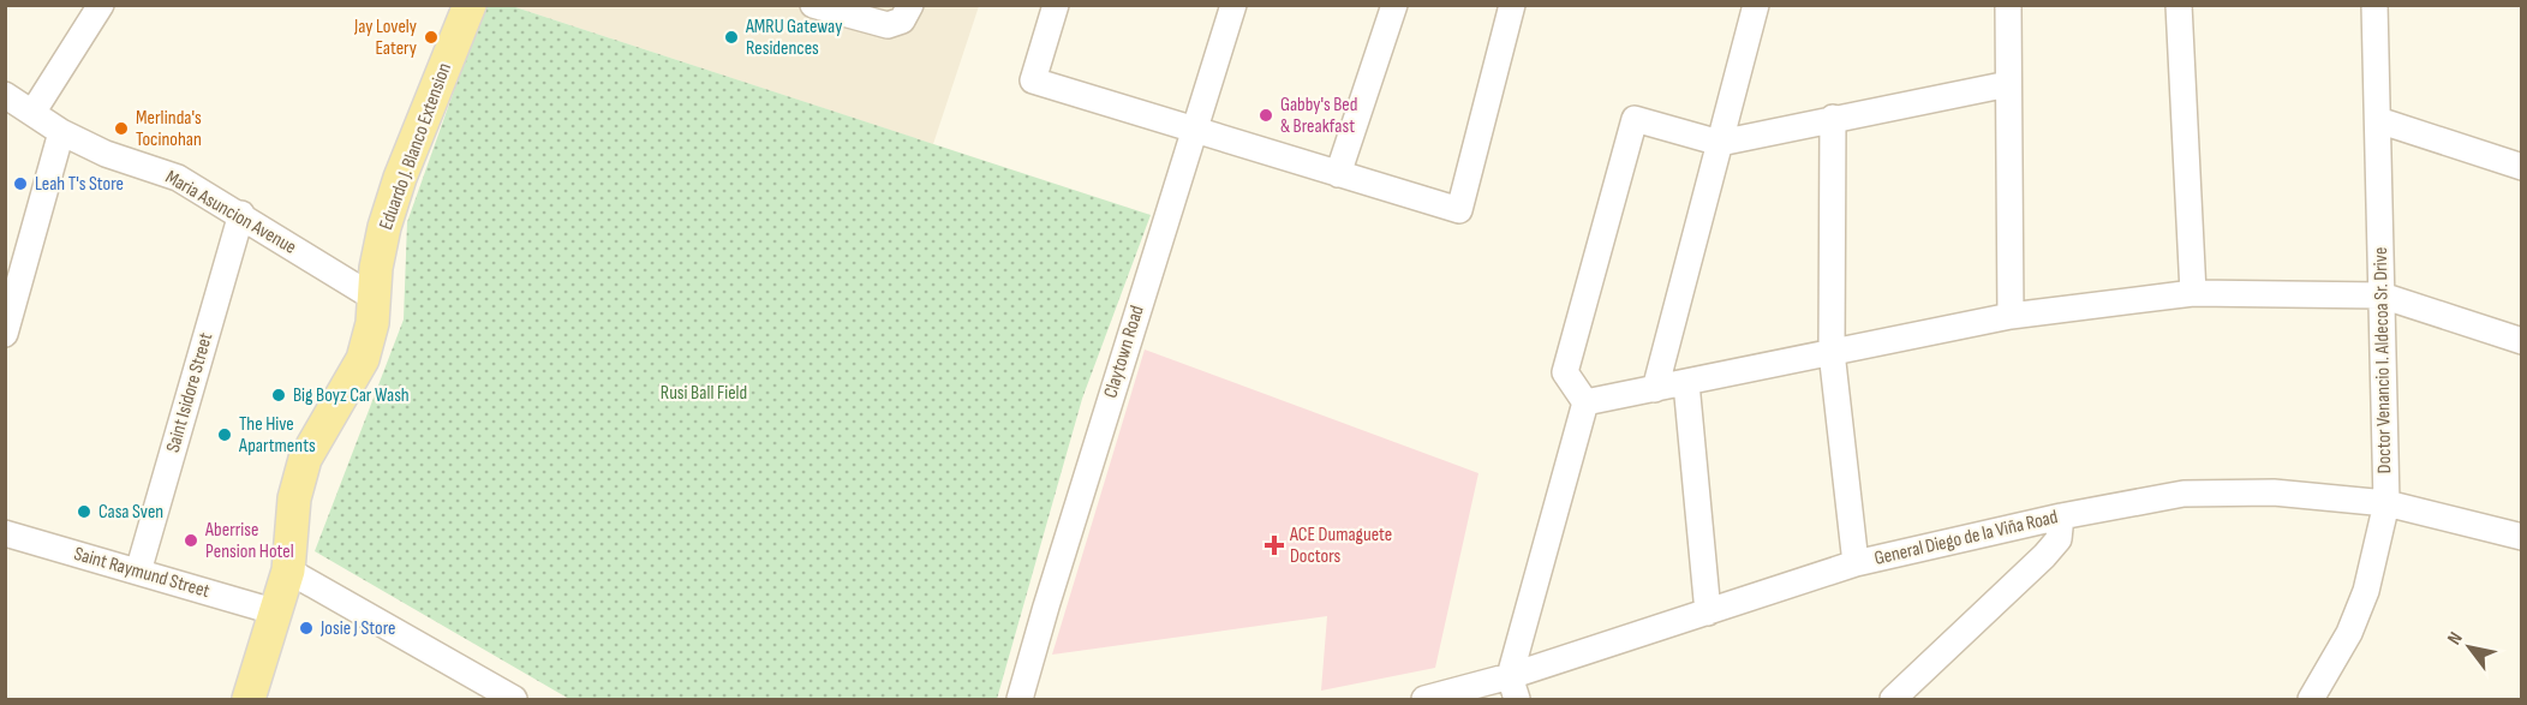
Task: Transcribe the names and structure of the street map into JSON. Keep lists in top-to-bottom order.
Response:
{
  "streets": {
    "main road": ["Eduardo J. Blanco Extension"],
    "street": [
      "Maria Asuncion Avenue",
      "Claytown Road",
      "Doctor Venancio I. Aldecoa Sr. Drive",
      "Saint Isidore Street",
      "General Diego de la Viña Road",
      "Saint Raymund Street"
    ]
  },
  "crossings": [
    ["Eduardo J. Blanco Extension", "Maria Asuncion Avenue"],
    ["Eduardo J. Blanco Extension", "Saint Raymund Street"],
    ["Maria Asuncion Avenue", "Saint Isidore Street"],
    ["Doctor Venancio I. Aldecoa Sr. Drive", "General Diego de la Viña Road"],
    ["Saint Isidore Street", "Saint Raymund Street"]
  ],
  "parks": ["Rusi Ball Field"],
  "places": {
    "other": [
      "Jay Lovely Eatery",
      "AMRU Gateway Residences",
      "Gabby's Bed & Breakfast",
      "Merlinda's Tocinohan",
      "Leah T's Store",
      "Big Boyz Car Wash",
      "The Hive Apartments",
      "Casa Sven",
      "Aberrise Pension Hotel",
      "Josie J Store"
    ],
    "health": ["ACE Dumaguete Doctors"]
  },
  "north": "top left"
}
